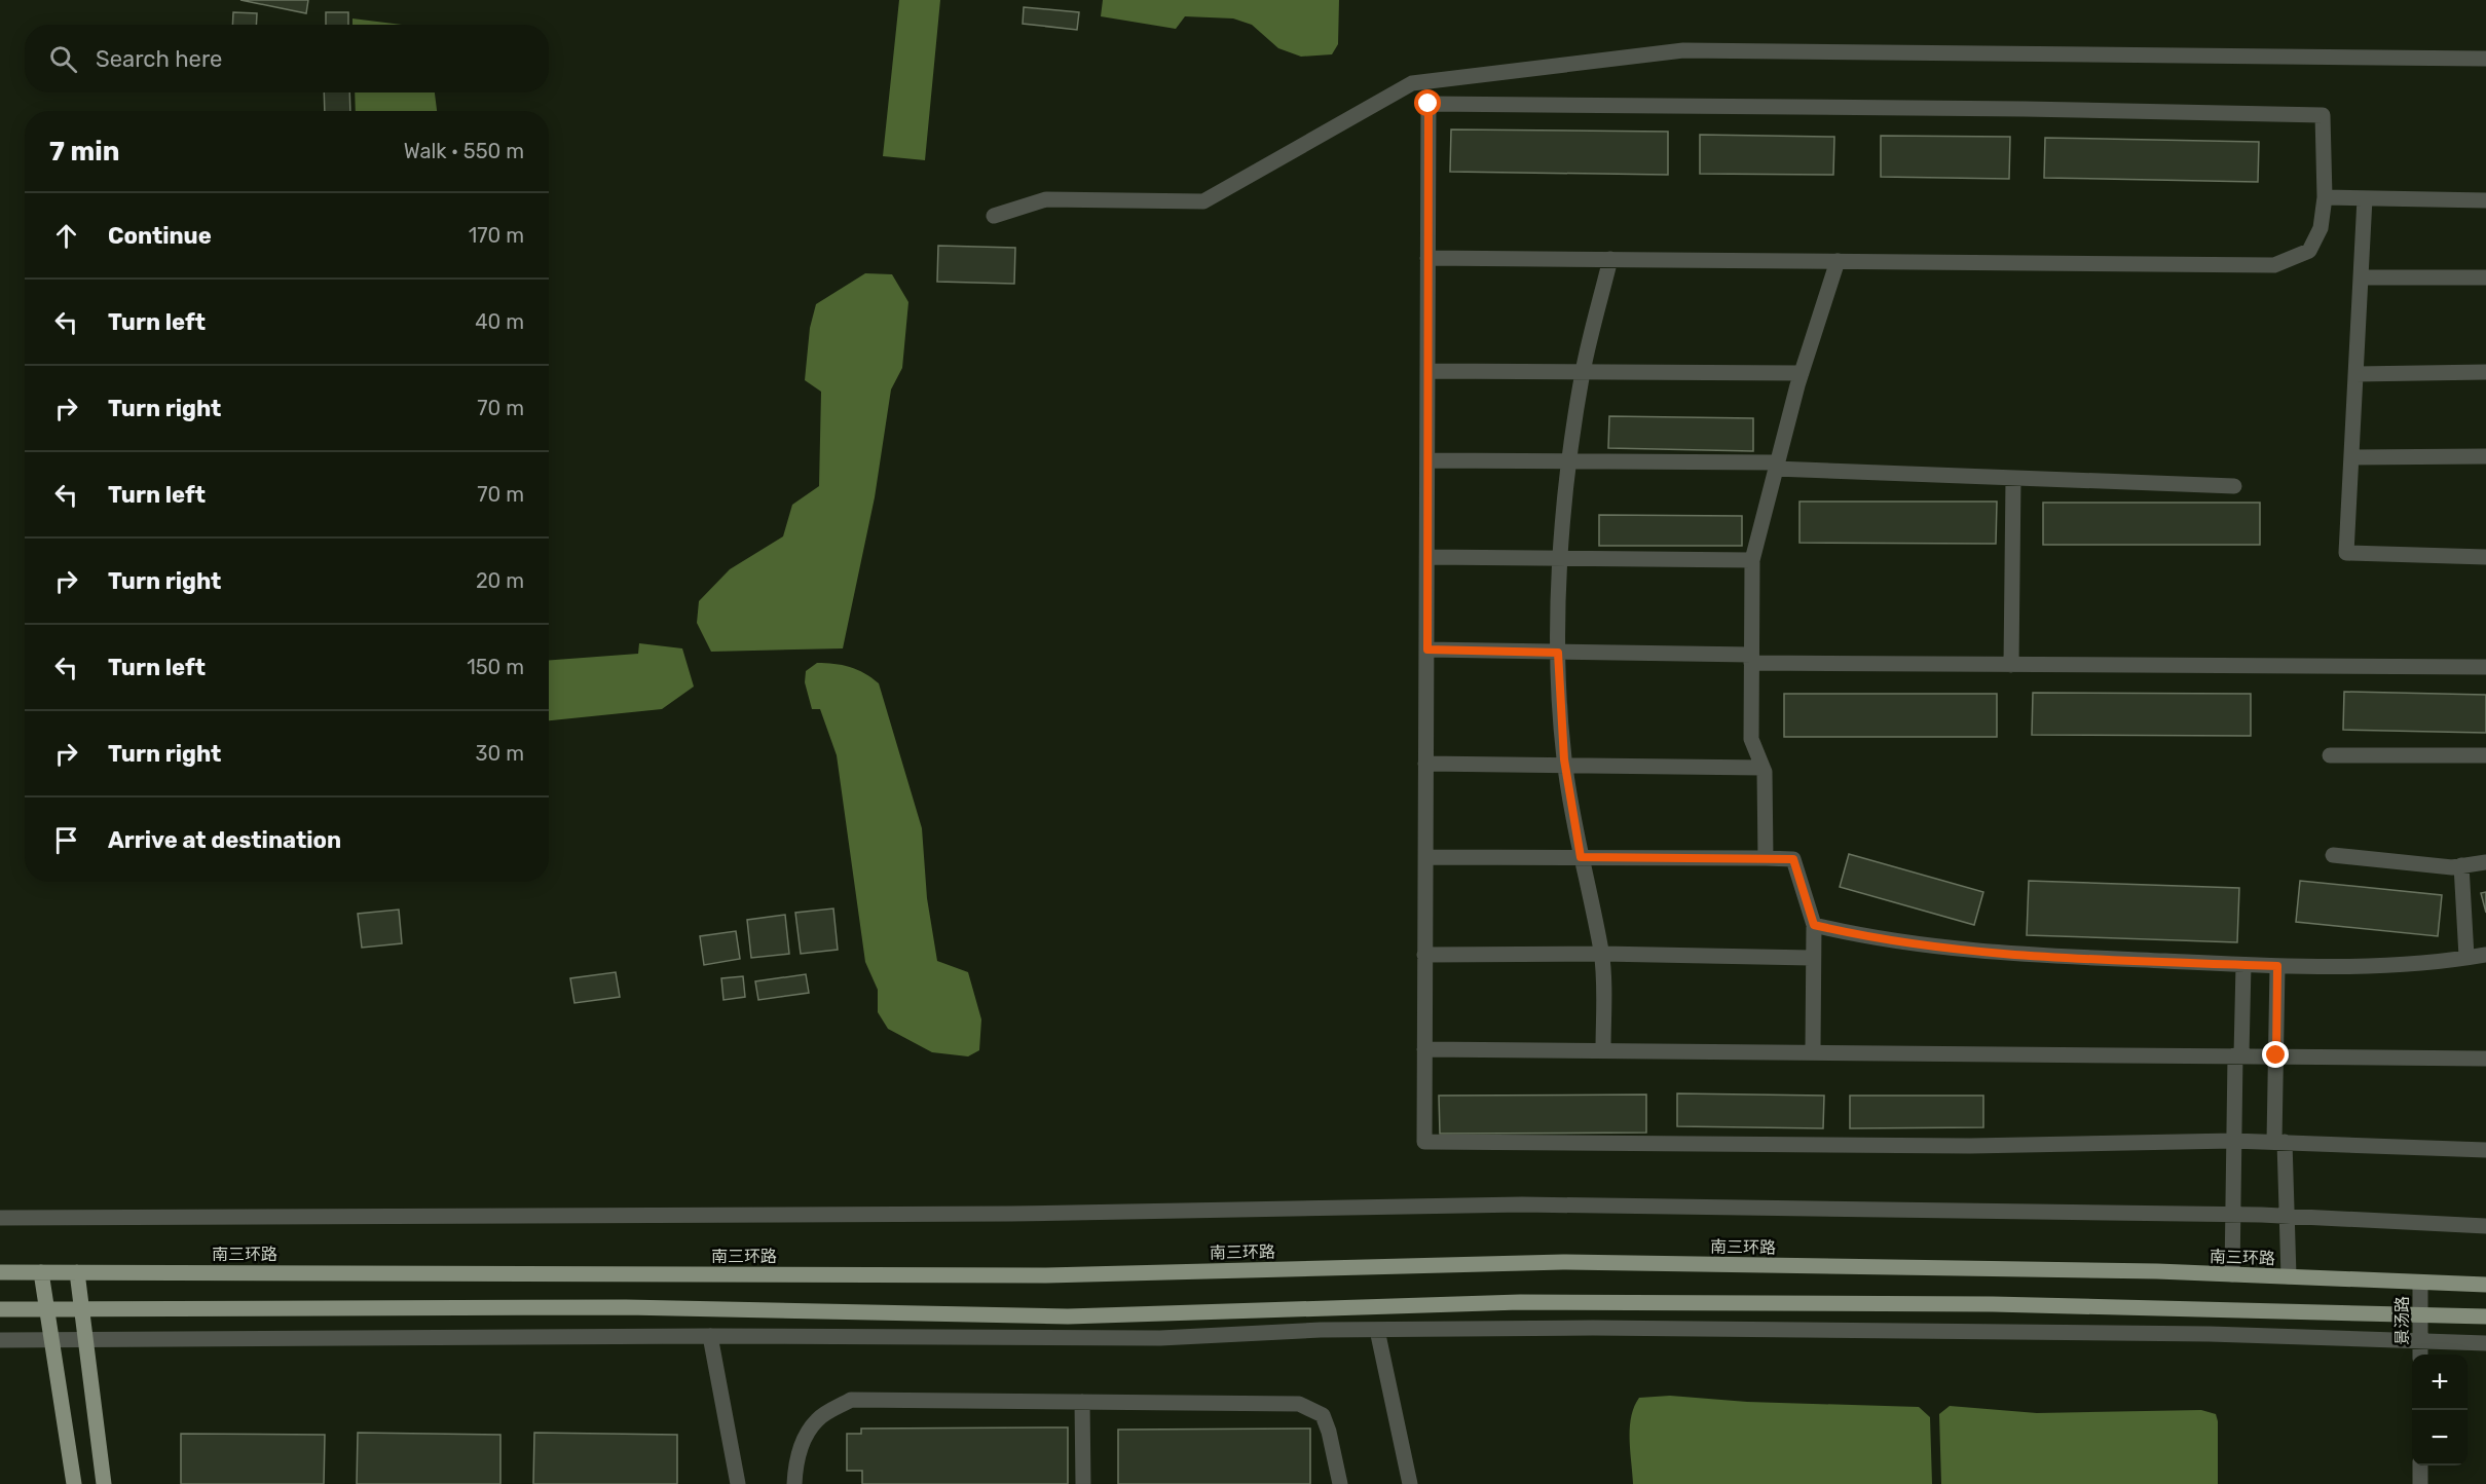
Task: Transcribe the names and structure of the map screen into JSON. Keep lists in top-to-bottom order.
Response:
{
  "streets": {
    "main road": ["南三环路"],
    "street": ["景汤路"]
  },
  "crossings": [
    ["南三环路", "景汤路"]
  ],
  "page": {
    "search": "Search here",
    "heading": ["7 min", "Walk · 550 m"],
    "list": [
      ["Continue", "170 m"],
      ["Turn left", "40 m"],
      ["Turn right", "70 m"],
      ["Turn left", "70 m"],
      ["Turn right", "20 m"],
      ["Turn left", "150 m"],
      ["Turn right", "30 m"],
      "Arrive at destination"
    ],
    "map_buttons": ["+", "−"]
  }
}
